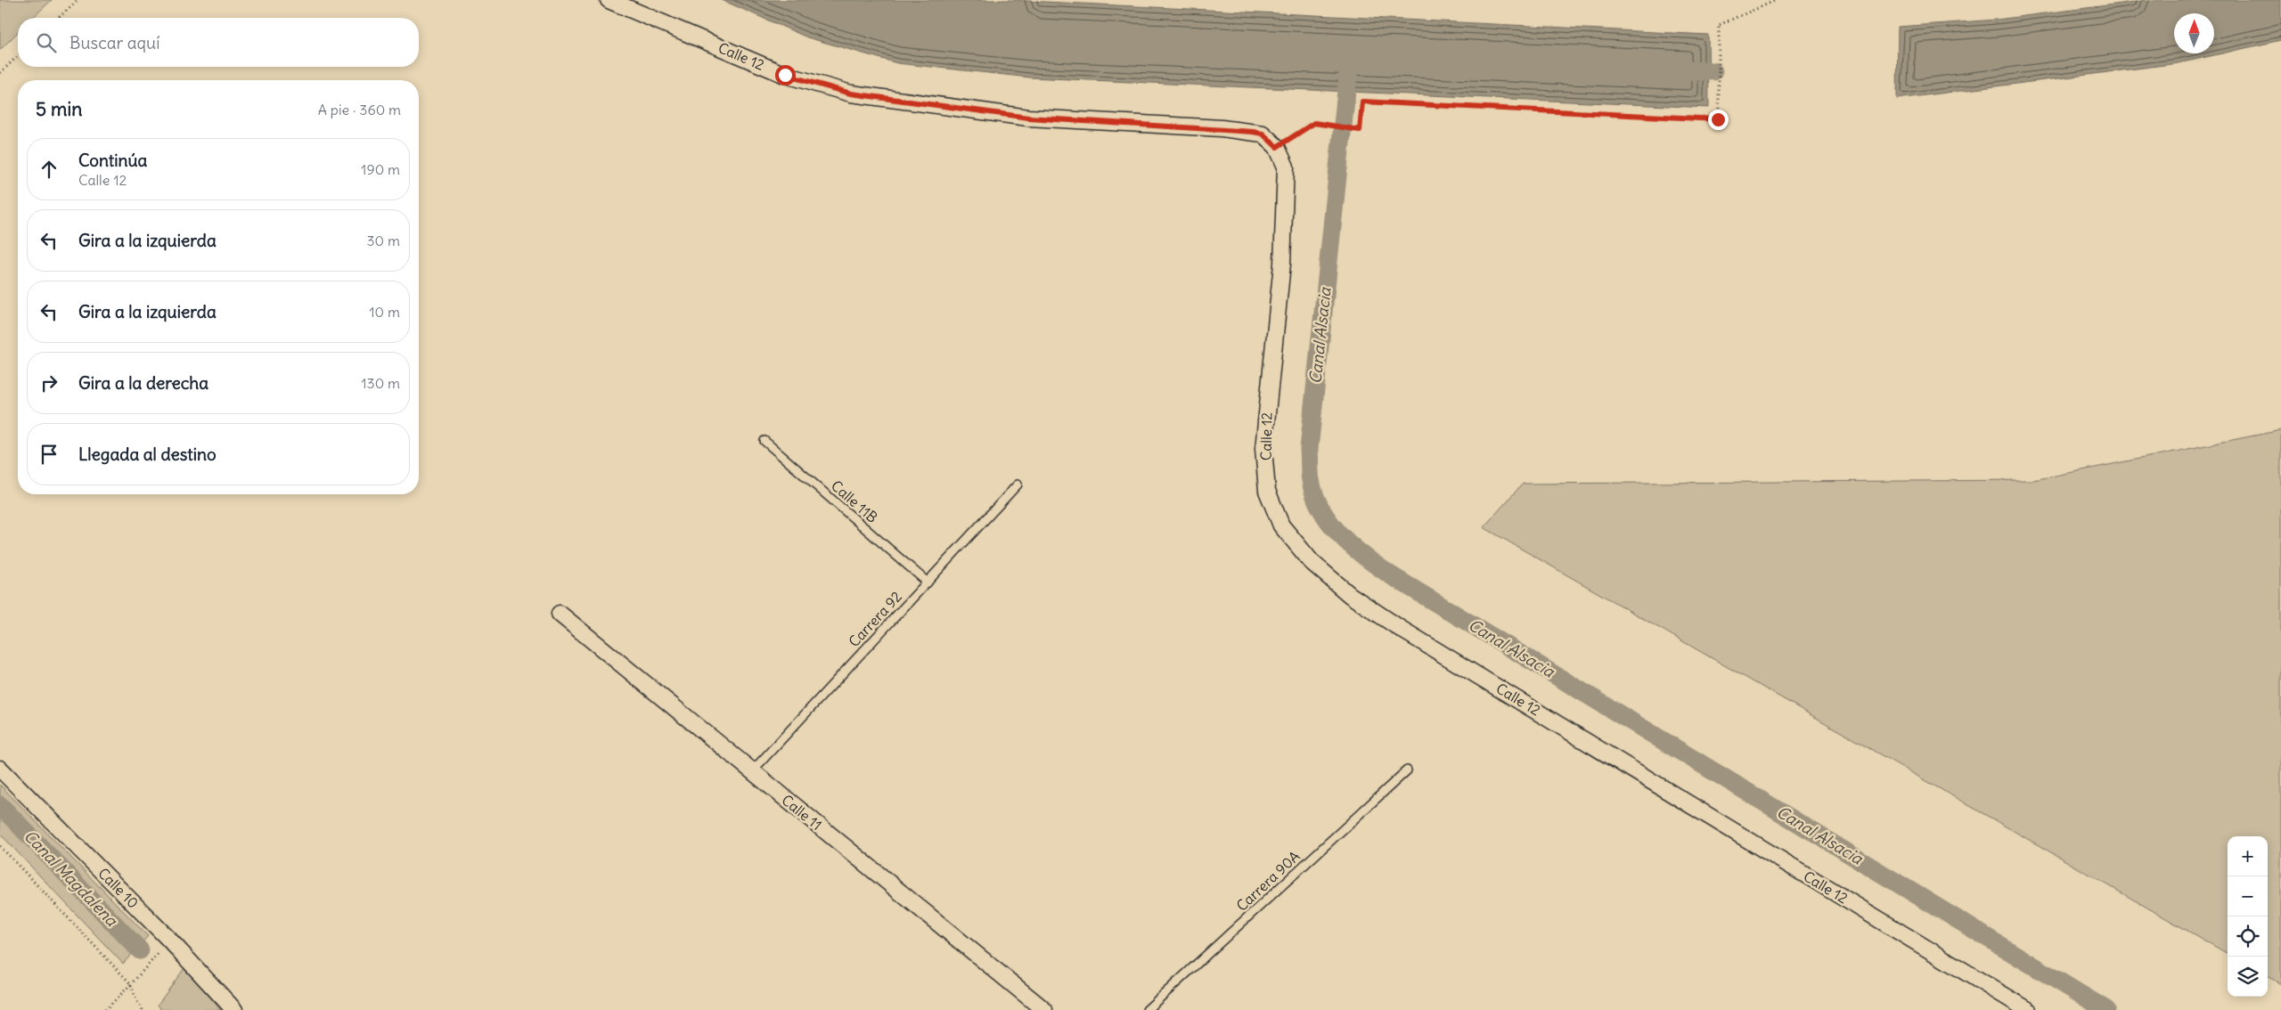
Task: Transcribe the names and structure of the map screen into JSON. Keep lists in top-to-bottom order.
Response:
{
  "streets": {
    "street": ["Calle 12", "Calle 11", "Calle 10"],
    "lane": ["Calle 11B", "Carrera 92", "Carrera 90A"]
  },
  "crossings": [
    ["Calle 11B", "Carrera 92"],
    ["Carrera 92", "Calle 11"]
  ],
  "water": ["Canal Alsacia", "Canal Magdalena"],
  "north": "top",
  "page": {
    "search": "Buscar aquí",
    "heading": ["5 min", "A pie · 360 m"],
    "list": [
      ["Continúa", "Calle 12", "190 m"],
      ["Gira a la izquierda", "30 m"],
      ["Gira a la izquierda", "10 m"],
      ["Gira a la derecha", "130 m"],
      "Llegada al destino"
    ],
    "map_buttons": ["+", "−"]
  }
}
